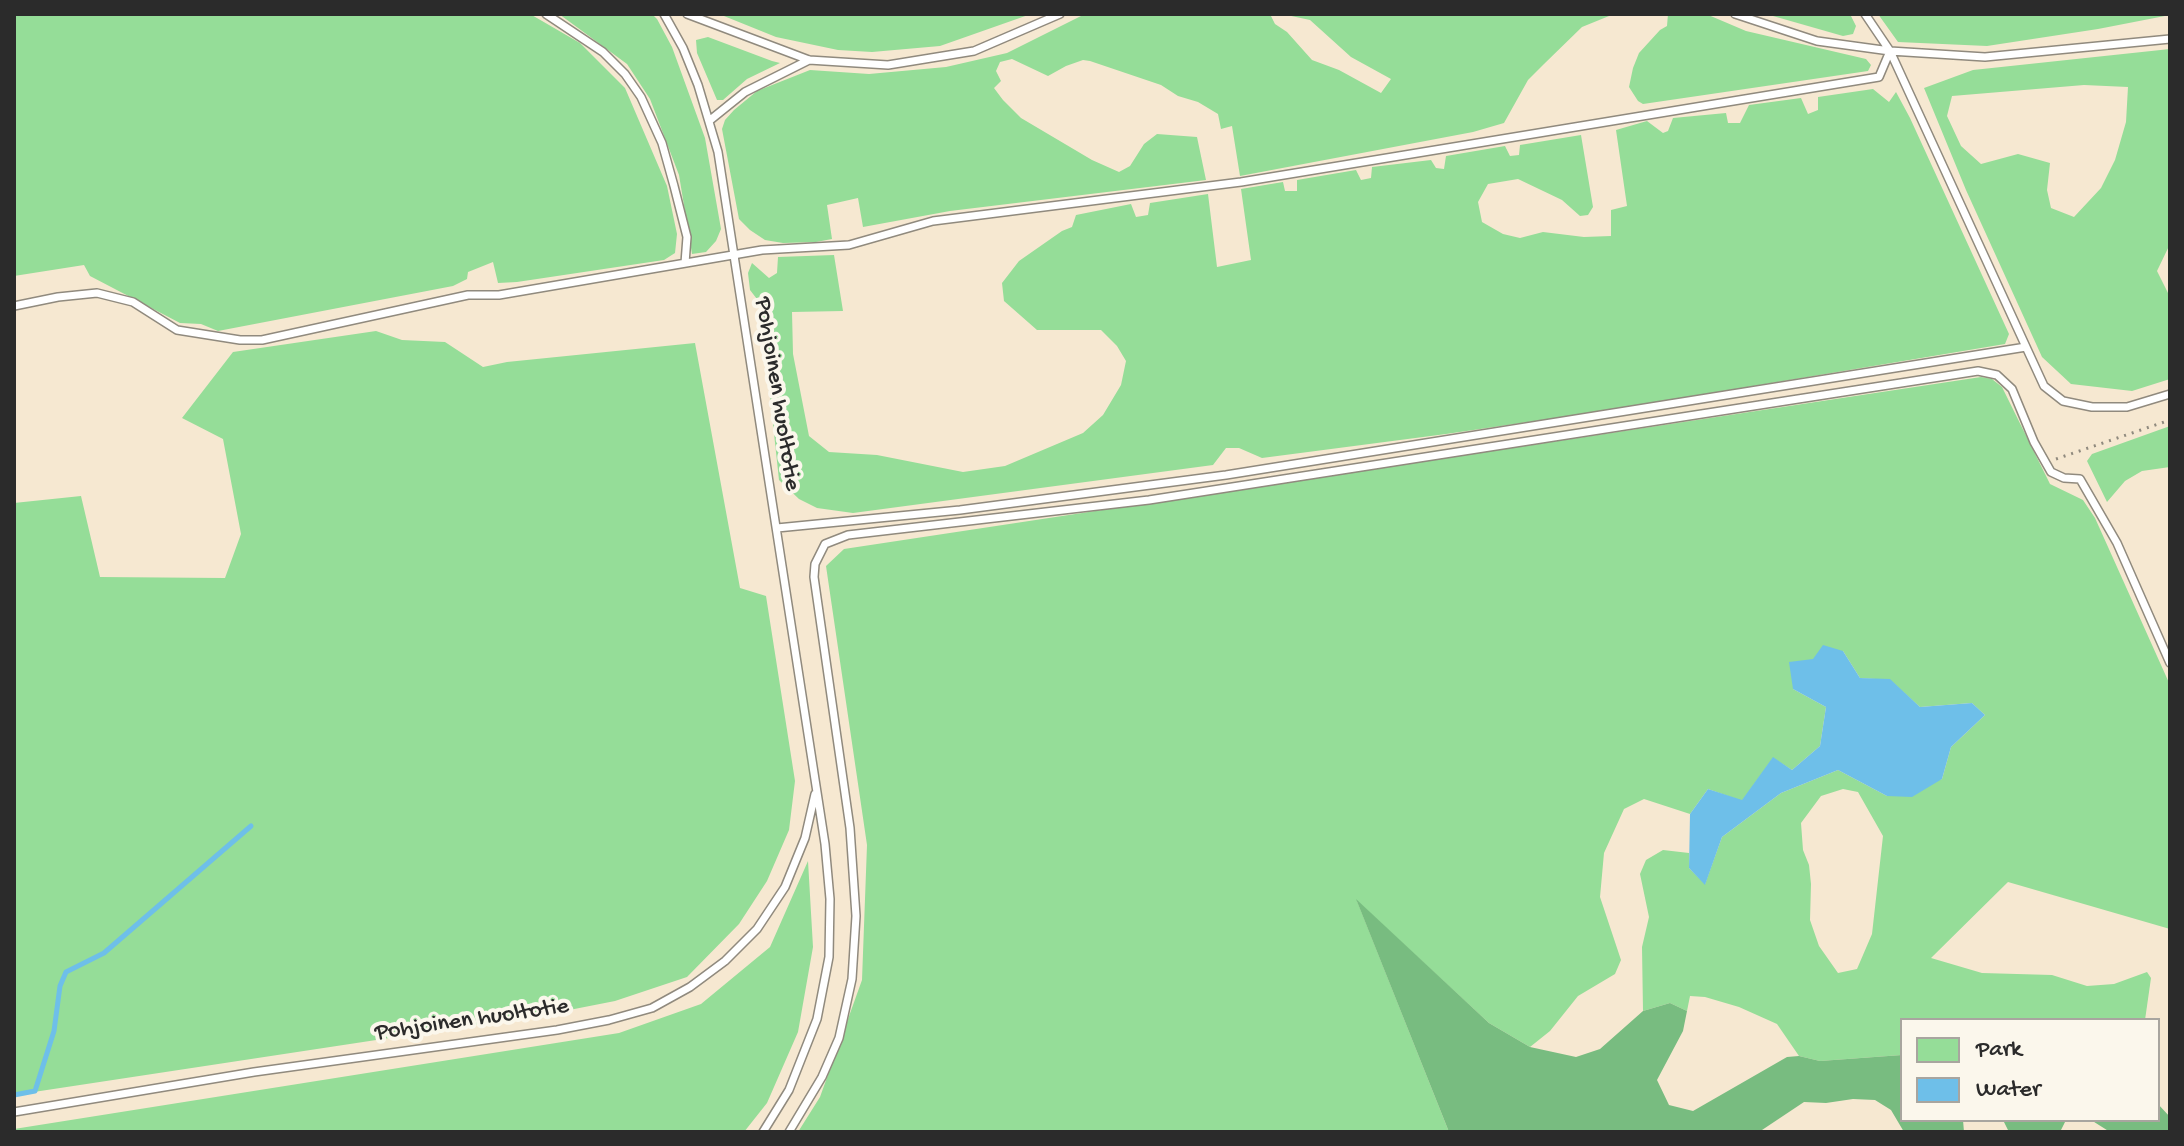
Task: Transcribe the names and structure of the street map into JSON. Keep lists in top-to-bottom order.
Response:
{
  "streets": {
    "lane": ["Pohjoinen huoltotie"]
  },
  "legend": ["Park", "Water"]
}
